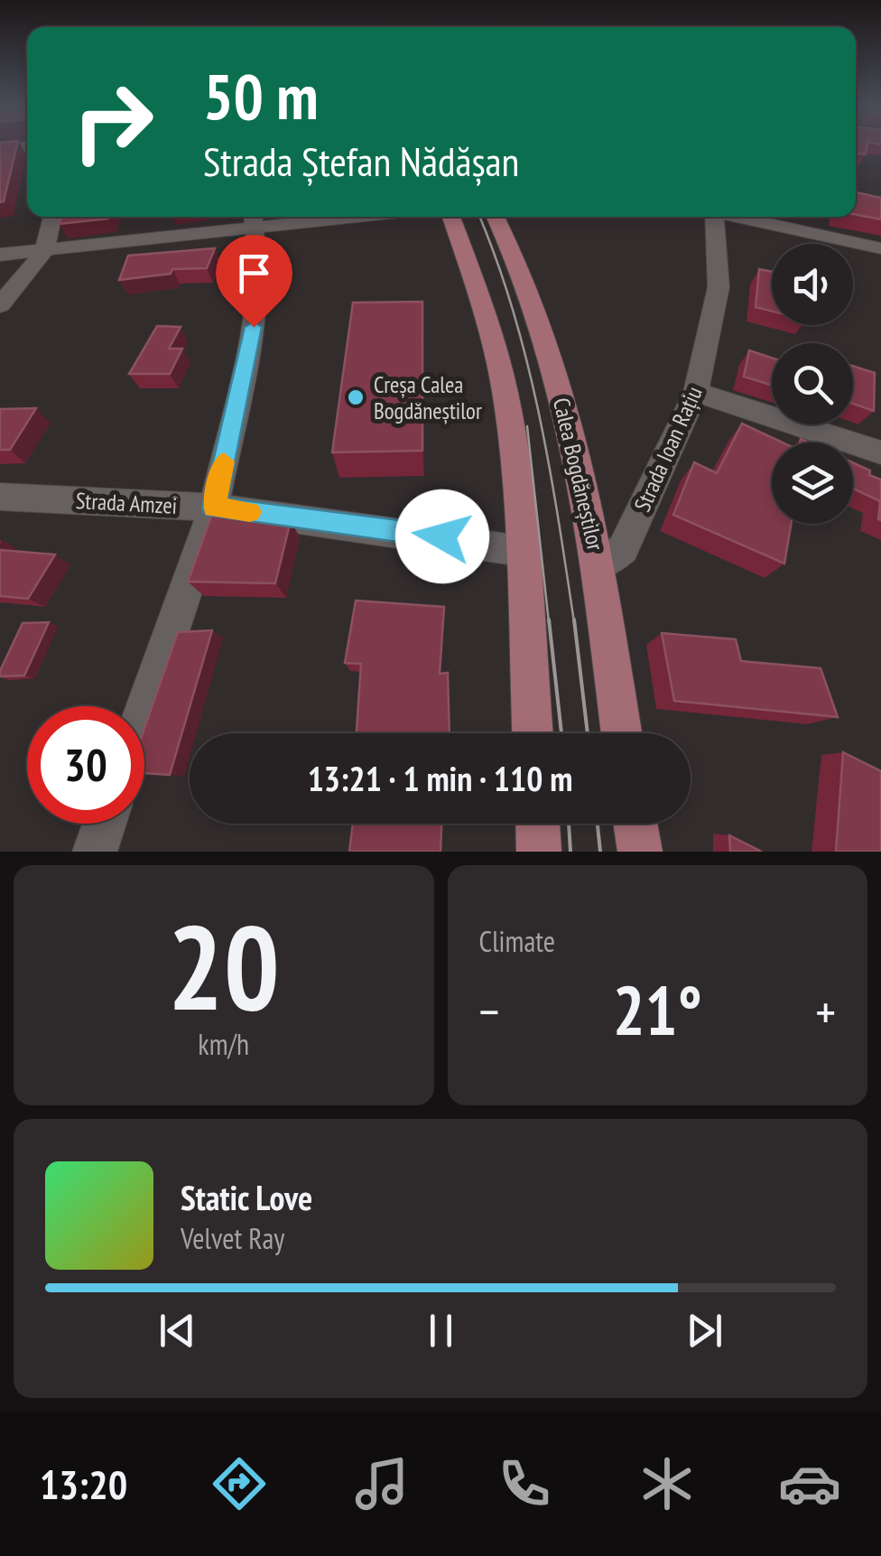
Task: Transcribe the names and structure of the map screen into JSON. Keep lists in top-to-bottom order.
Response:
{
  "streets": {
    "main road": ["Calea Bogdăneștilor"],
    "street": ["Strada Ioan Rațiu", "Strada Amzei"]
  },
  "crossings": [
    ["Strada Ioan Rațiu", "Calea Bogdăneștilor"]
  ],
  "places": ["Creșa Calea Bogdăneștilor"],
  "page": {
    "turn": ["50 m", "Strada Ștefan Nădășan"],
    "limit": "30",
    "trip": "13:21 · 1 min · 110 m",
    "tile": [
      ["20", "km/h"],
      "Climate"
    ],
    "heat": ["−", "21°", "+"],
    "song": ["Static Love", "Velvet Ray"],
    "tabs": "13:20"
  }
}
